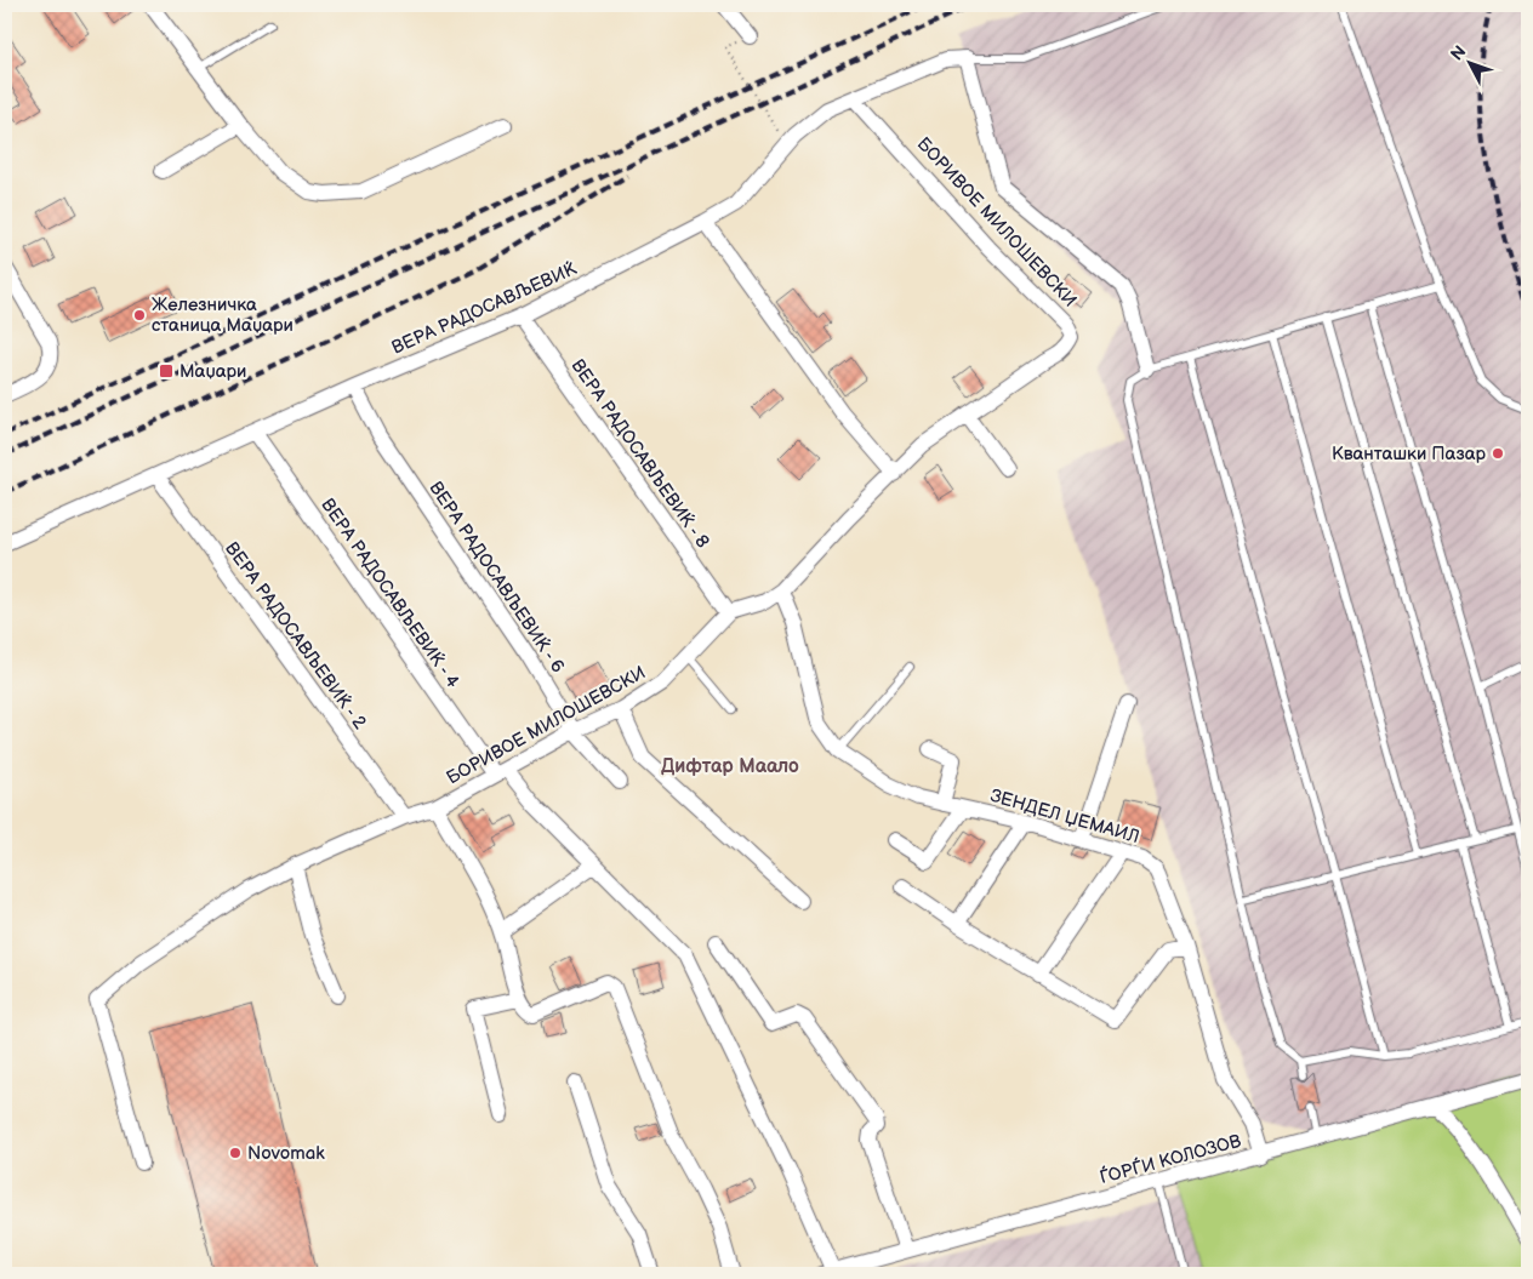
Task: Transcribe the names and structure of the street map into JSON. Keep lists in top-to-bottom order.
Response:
{
  "streets": {
    "street": [
      "БОРИВОЕ МИЛОШЕВСКИ",
      "ВЕРА РАДОСАВЉЕВИЌ",
      "ВЕРА РАДОСАВЉЕВИЌ - 8",
      "ВЕРА РАДОСАВЉЕВИЌ - 6",
      "ВЕРА РАДОСАВЉЕВИЌ - 4",
      "ВЕРА РАДОСАВЉЕВИЌ - 2",
      "ЗЕНДЕЛ ЏЕМАИЛ",
      "ЃОРЃИ КОЛОЗОВ"
    ]
  },
  "crossings": [
    ["БОРИВОЕ МИЛОШЕВСКИ", "ВЕРА РАДОСАВЉЕВИЌ"],
    ["БОРИВОЕ МИЛОШЕВСКИ", "ВЕРА РАДОСАВЉЕВИЌ - 8"],
    ["БОРИВОЕ МИЛОШЕВСКИ", "ВЕРА РАДОСАВЉЕВИЌ - 6"],
    ["БОРИВОЕ МИЛОШЕВСКИ", "ВЕРА РАДОСАВЉЕВИЌ - 4"],
    ["БОРИВОЕ МИЛОШЕВСКИ", "ВЕРА РАДОСАВЉЕВИЌ - 2"],
    ["БОРИВОЕ МИЛОШЕВСКИ", "ЗЕНДЕЛ ЏЕМАИЛ"],
    ["ВЕРА РАДОСАВЉЕВИЌ", "ВЕРА РАДОСАВЉЕВИЌ - 8"],
    ["ВЕРА РАДОСАВЉЕВИЌ", "ВЕРА РАДОСАВЉЕВИЌ - 6"],
    ["ВЕРА РАДОСАВЉЕВИЌ", "ВЕРА РАДОСАВЉЕВИЌ - 4"],
    ["ВЕРА РАДОСАВЉЕВИЌ", "ВЕРА РАДОСАВЉЕВИЌ - 2"],
    ["ВЕРА РАДОСАВЉЕВИЌ - 4", "ЃОРЃИ КОЛОЗОВ"],
    ["ЗЕНДЕЛ ЏЕМАИЛ", "ЃОРЃИ КОЛОЗОВ"]
  ],
  "districts": ["Дифтар Маало"],
  "places": {
    "other": ["Железничка станица Маџари", "Кванташки Пазар", "Novomak"],
    "transit": ["Маџари"]
  },
  "north": "top left"
}
